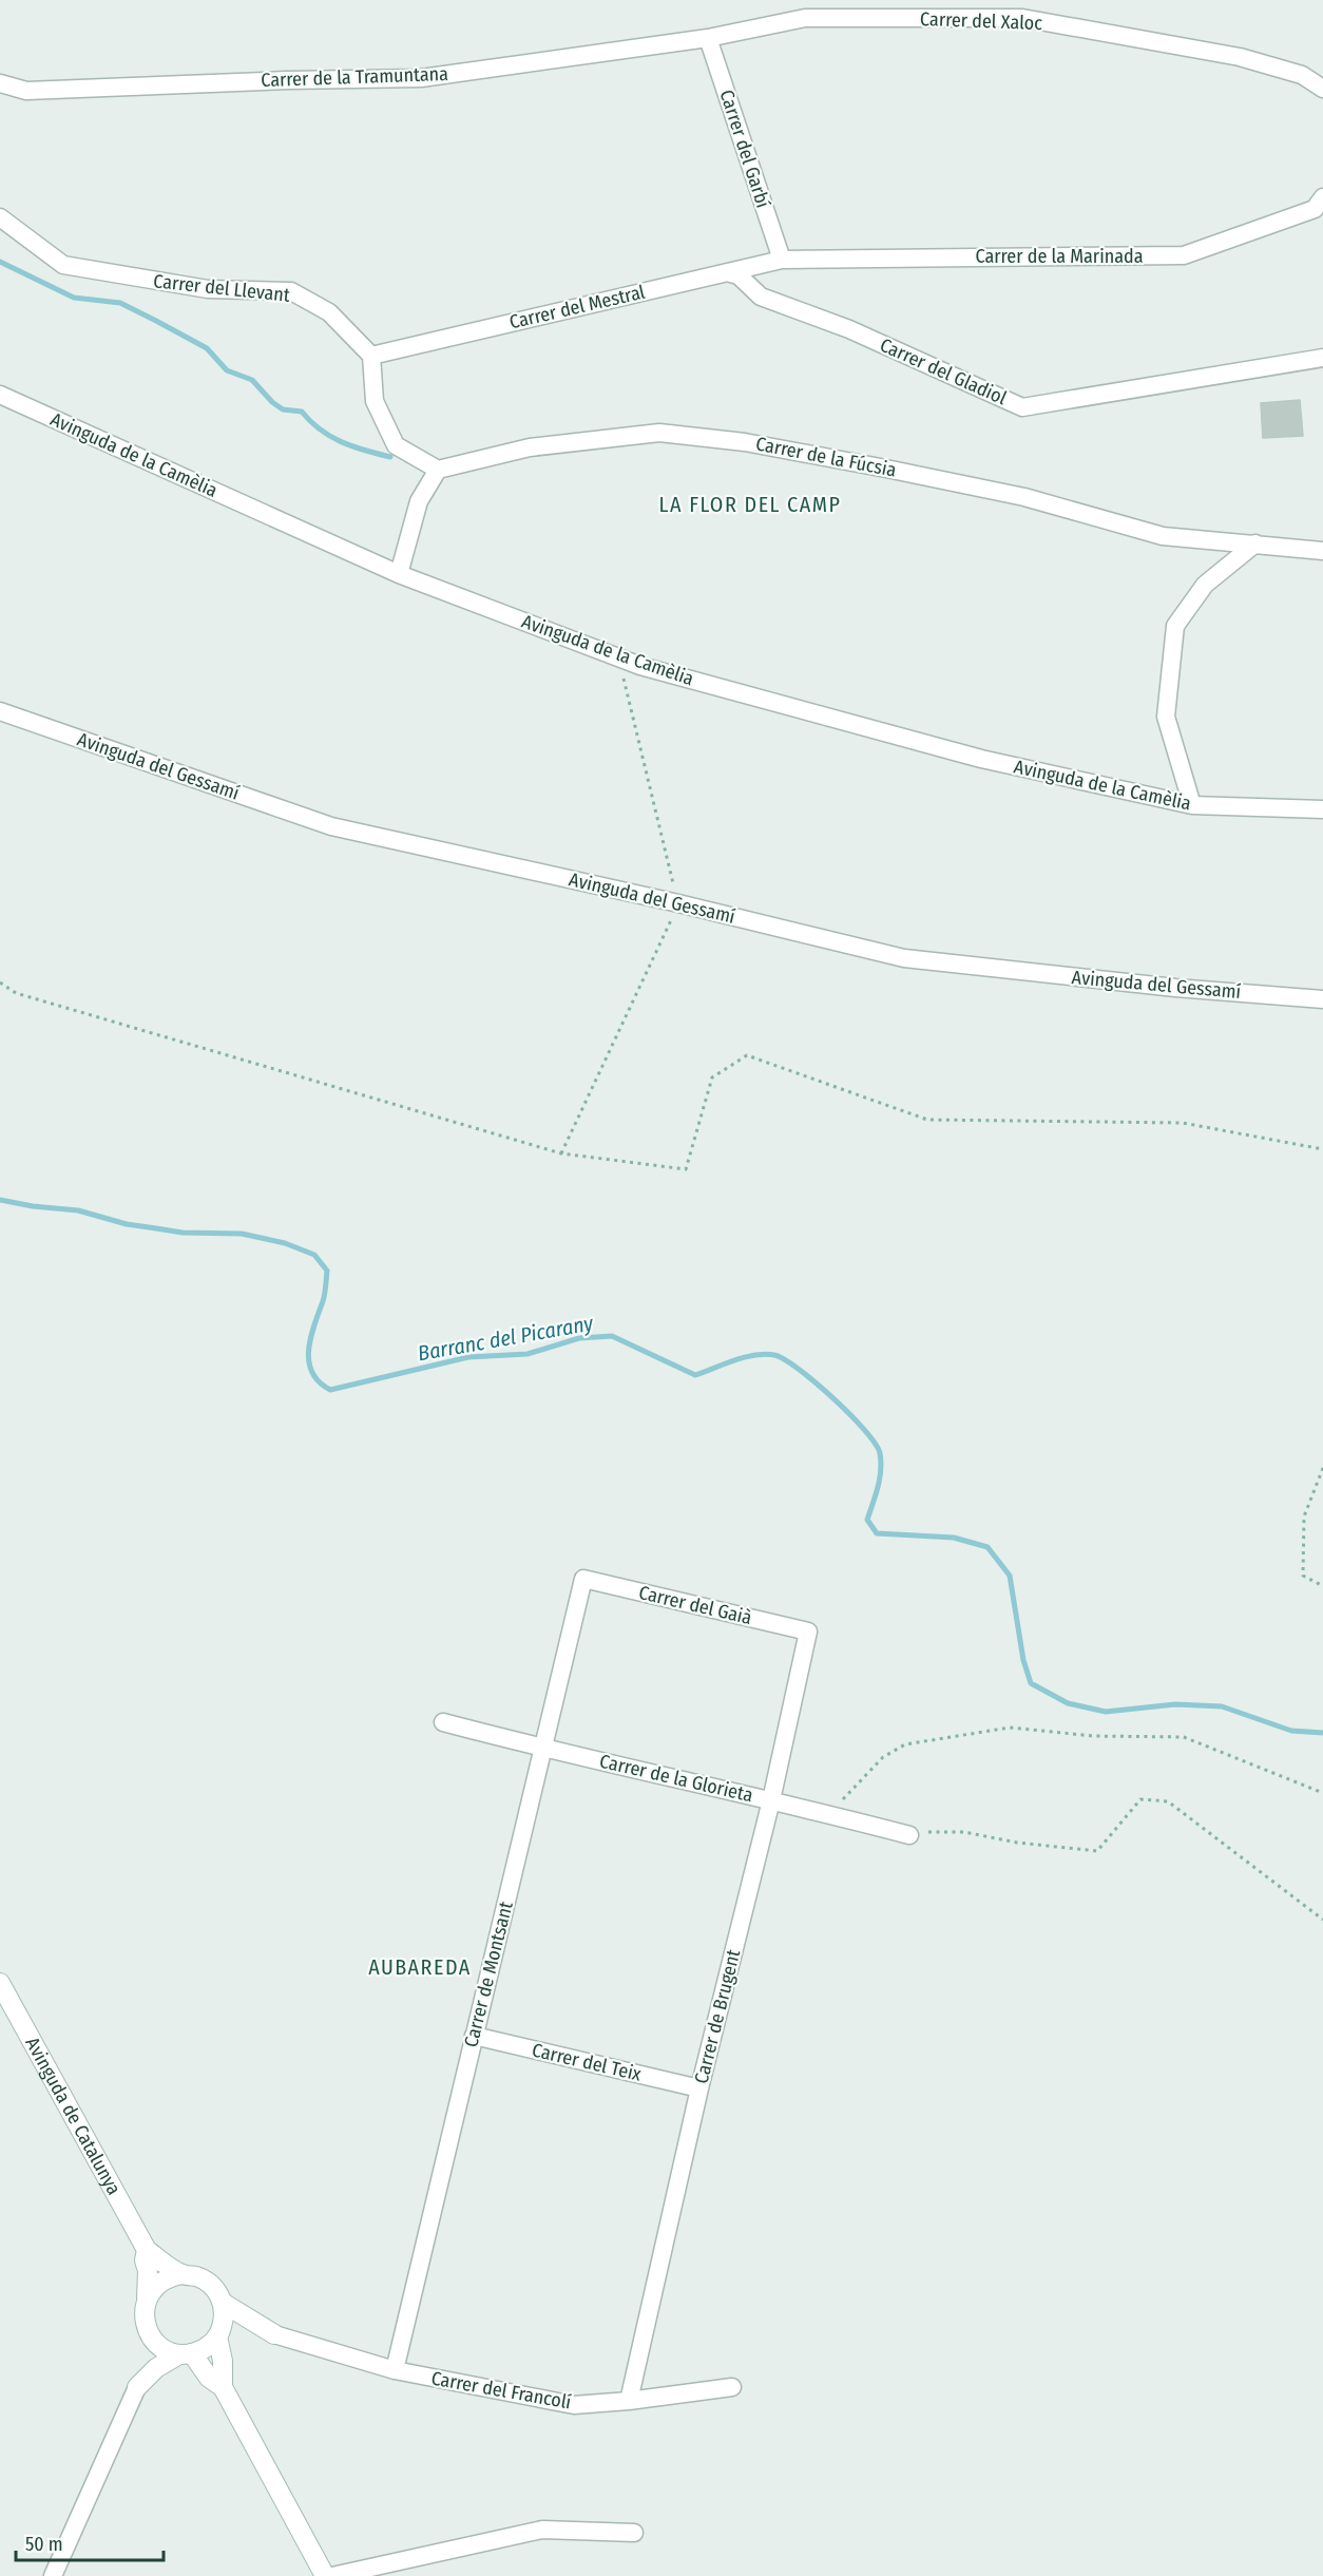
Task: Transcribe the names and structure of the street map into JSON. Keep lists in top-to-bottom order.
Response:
{
  "streets": {
    "street": [
      "Carrer del Xaloc",
      "Carrer de la Tramuntana",
      "Carrer del Garbí",
      "Carrer de la Marinada",
      "Carrer del Llevant",
      "Carrer del Mestral",
      "Carrer del Gladiol",
      "Avinguda de la Camèlia",
      "Carrer de la Fúcsia",
      "Avinguda del Gessamí",
      "Carrer del Gaià",
      "Carrer de la Glorieta",
      "Carrer de Montsant",
      "Carrer de Brugent",
      "Carrer del Teix",
      "Avinguda de Catalunya",
      "Carrer del Francolí"
    ]
  },
  "crossings": [
    ["Carrer del Xaloc", "Carrer de la Tramuntana"],
    ["Carrer del Xaloc", "Carrer del Garbí"],
    ["Carrer de la Tramuntana", "Carrer del Garbí"],
    ["Carrer del Garbí", "Carrer de la Marinada"],
    ["Carrer del Garbí", "Carrer del Mestral"],
    ["Carrer de la Marinada", "Carrer del Mestral"],
    ["Carrer del Llevant", "Carrer del Mestral"],
    ["Carrer del Mestral", "Carrer del Gladiol"],
    ["Carrer del Gaià", "Carrer de Montsant"],
    ["Carrer del Gaià", "Carrer de Brugent"],
    ["Carrer de la Glorieta", "Carrer de Montsant"],
    ["Carrer de la Glorieta", "Carrer de Brugent"],
    ["Carrer de Montsant", "Carrer del Teix"],
    ["Carrer de Montsant", "Carrer del Francolí"],
    ["Carrer de Brugent", "Carrer del Teix"],
    ["Carrer de Brugent", "Carrer del Francolí"]
  ],
  "districts": ["LA FLOR DEL CAMP", "AUBAREDA"],
  "water": ["Barranc del Picarany"],
  "scale_bar": "50 m"
}
